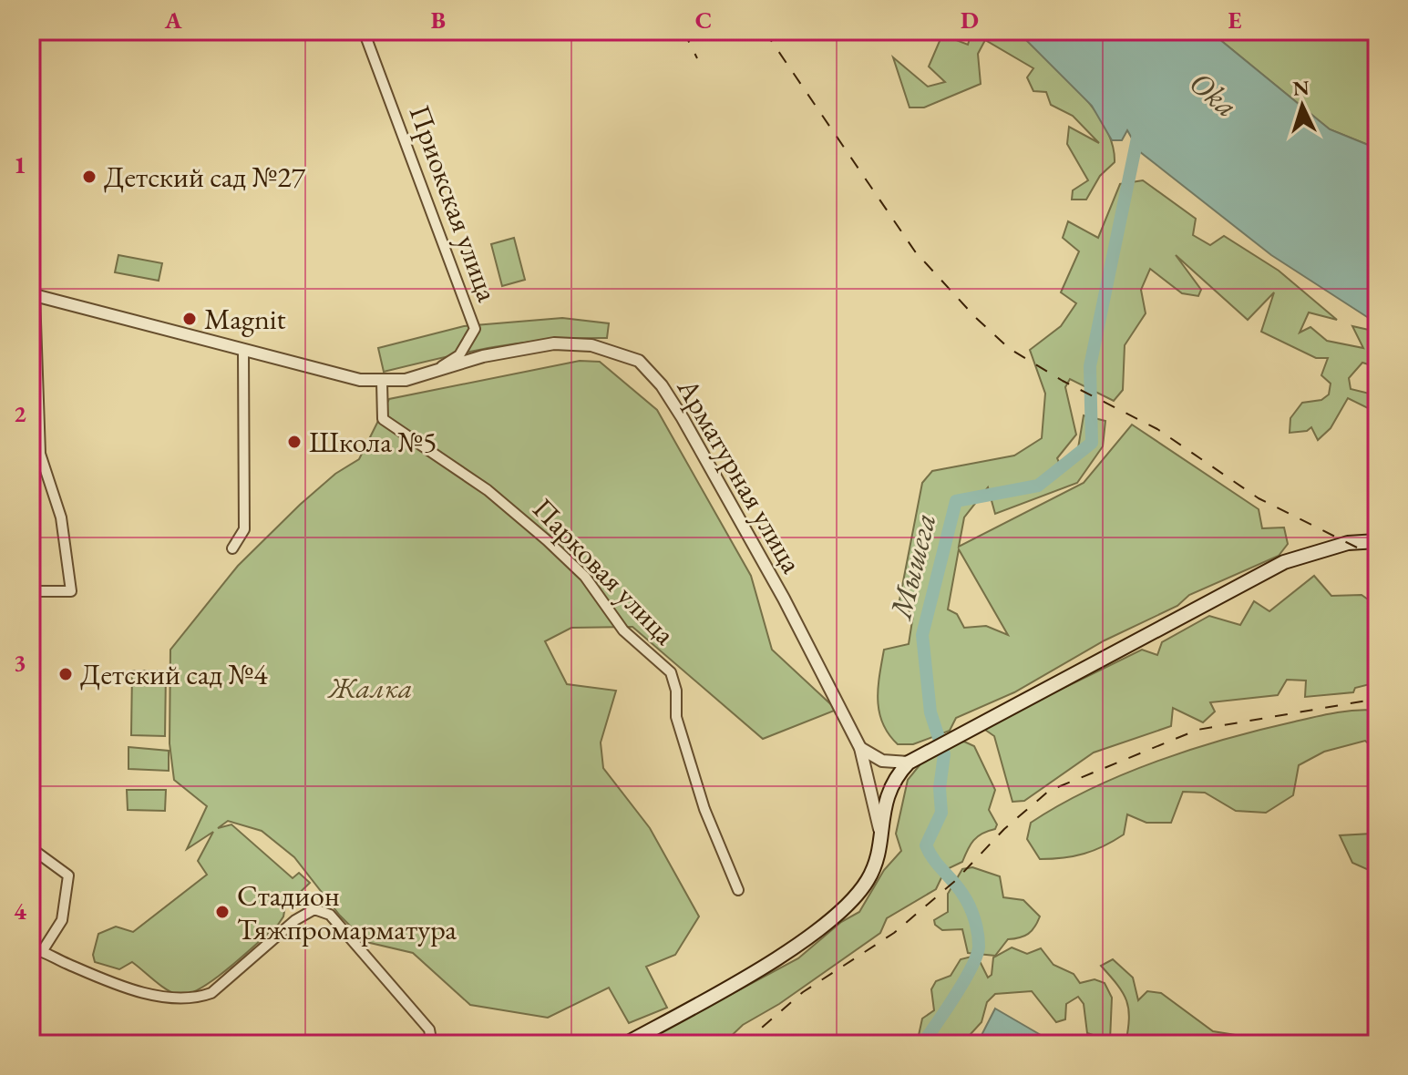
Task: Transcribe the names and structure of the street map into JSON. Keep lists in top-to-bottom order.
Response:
{
  "streets": {
    "street": ["Приокская улица", "Арматурная улица", "Парковая улица"]
  },
  "crossings": [
    ["Приокская улица", "Арматурная улица"],
    ["Арматурная улица", "Парковая улица"]
  ],
  "water": ["Oka", "Мышега"],
  "parks": ["Жалка"],
  "places": [
    "Детский сад №27",
    "Magnit",
    "Школа №5",
    "Детский сад №4",
    "Стадион Тяжпромарматура"
  ],
  "north": "top",
  "grid": {
    "columns": [
      "A",
      "B",
      "C",
      "D",
      "E"
    ],
    "rows": [
      "1",
      "2",
      "3",
      "4"
    ]
  }
}
